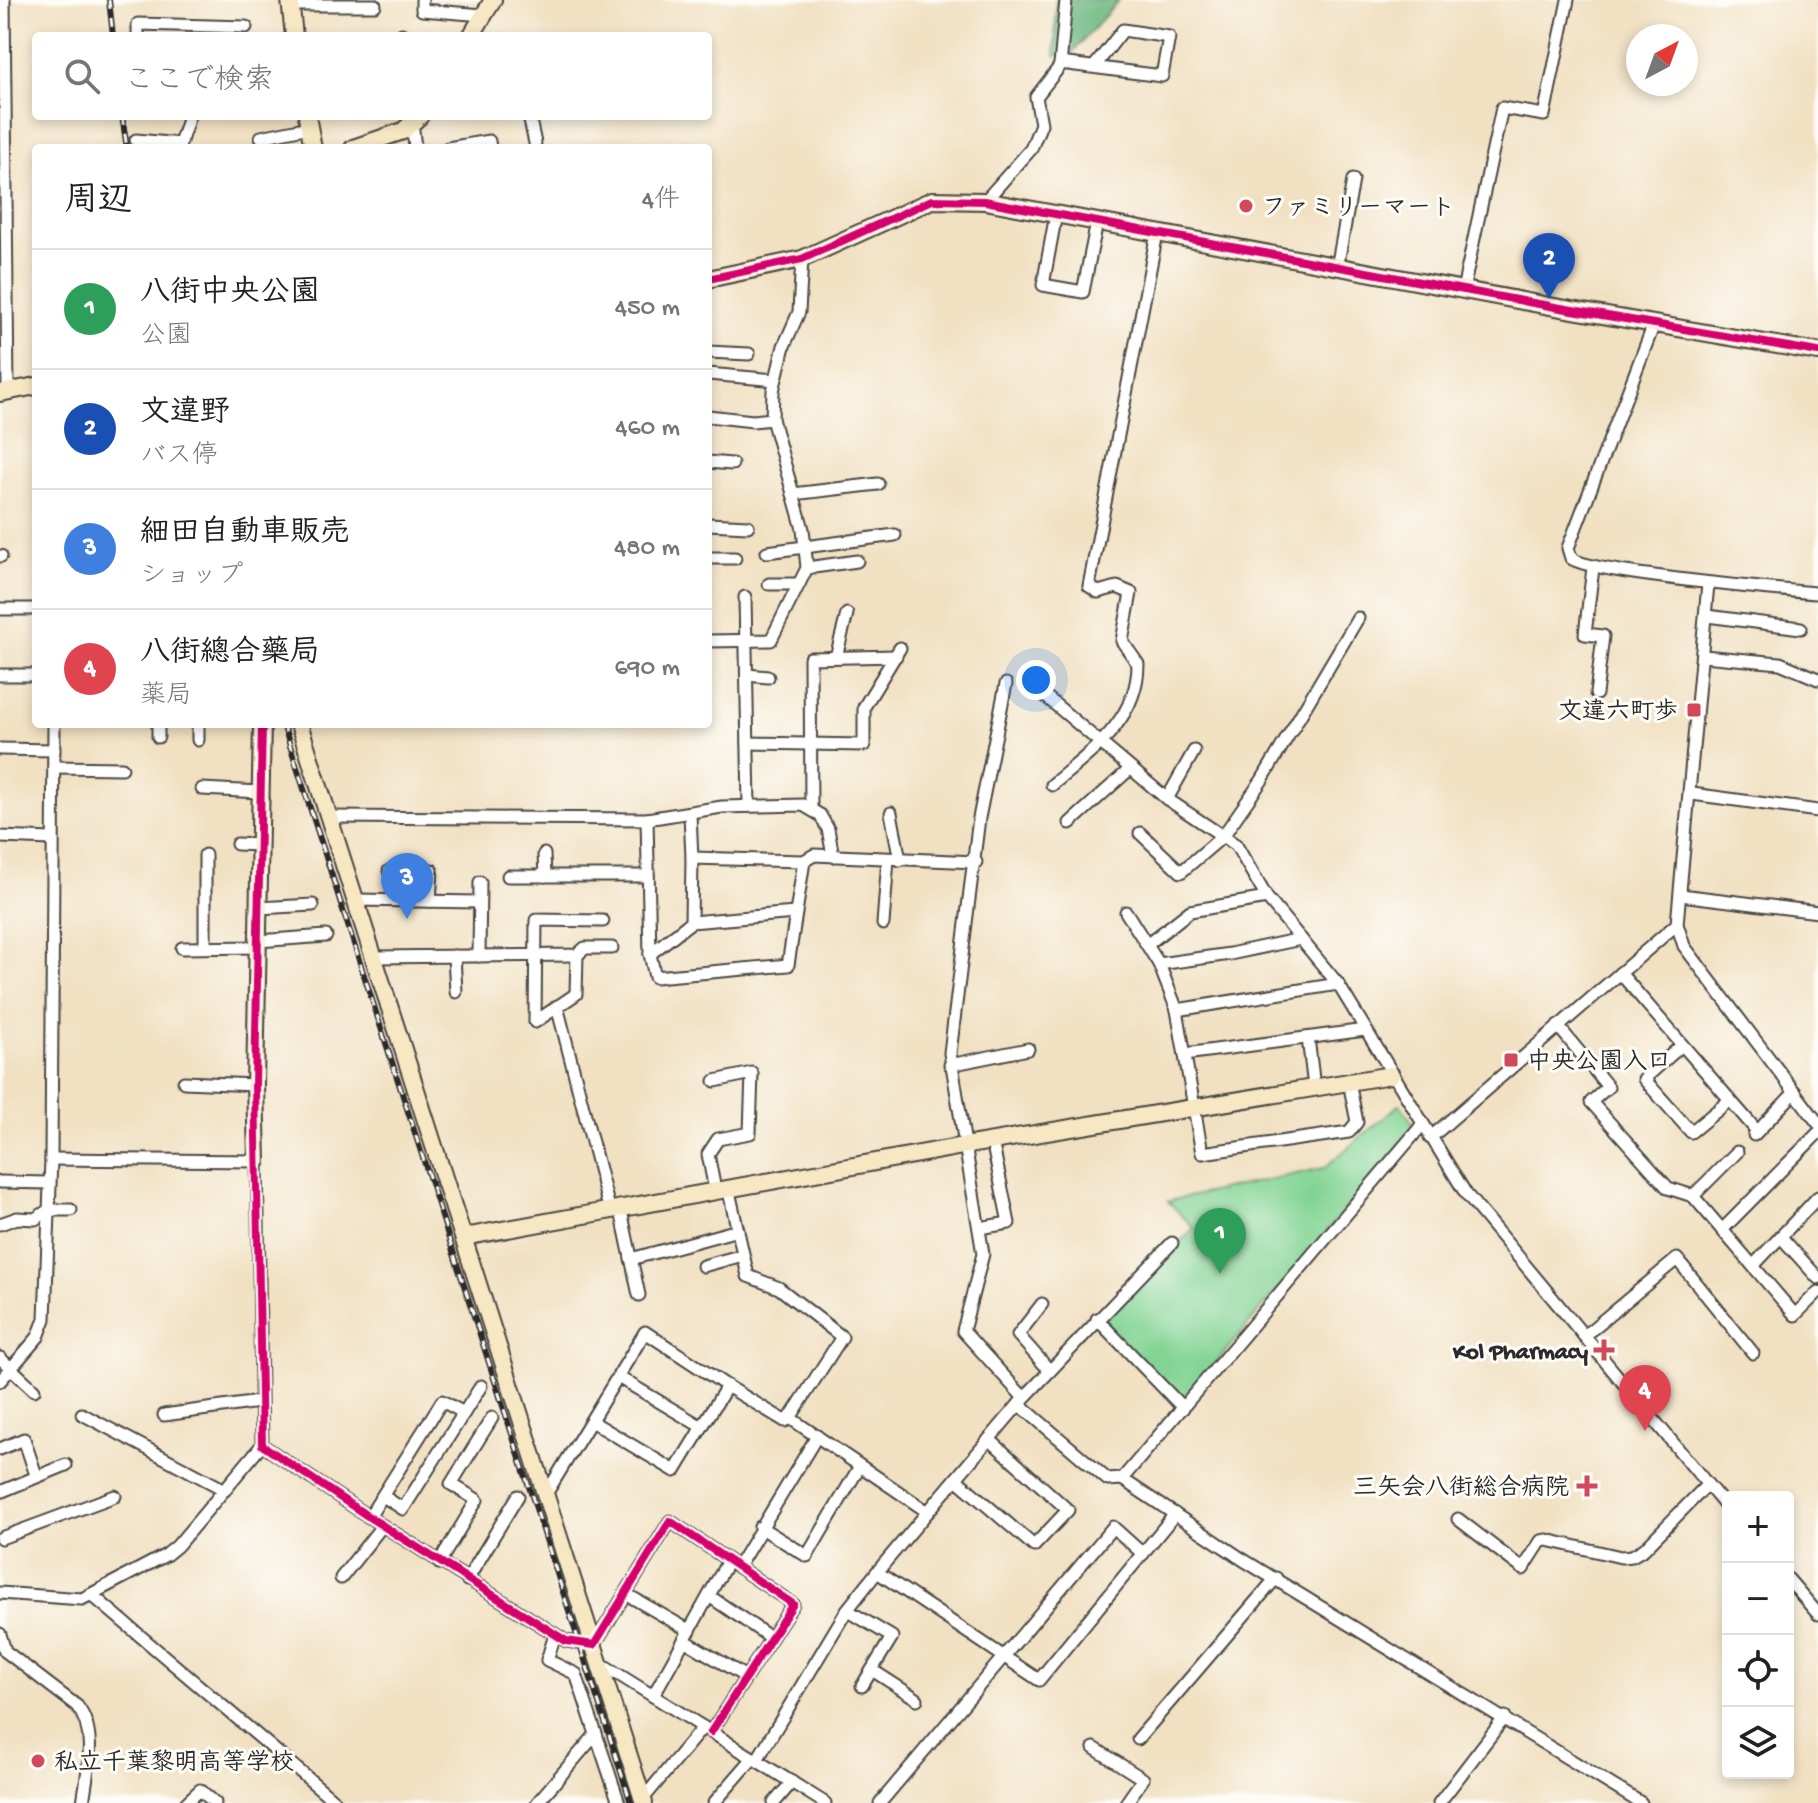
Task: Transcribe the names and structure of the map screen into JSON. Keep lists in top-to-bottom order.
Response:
{
  "places": {
    "other": ["ファミリーマート", "私立千葉黎明高等学校"],
    "transit": ["文違六町歩", "中央公園入口"],
    "health": ["Kol Pharmacy", "三矢会八街総合病院"]
  },
  "north": "top right",
  "page": {
    "search": "ここで検索",
    "heading": ["周辺", "4件"],
    "pins": [
      "2",
      "3",
      "1",
      "4"
    ],
    "list": [
      {
        "mark": "1",
        "name": "八街中央公園",
        "note": "公園",
        "value": "450 m"
      },
      {
        "mark": "2",
        "name": "文違野",
        "note": "バス停",
        "value": "460 m"
      },
      {
        "mark": "3",
        "name": "細田自動車販売",
        "note": "ショップ",
        "value": "480 m"
      },
      {
        "mark": "4",
        "name": "八街總合藥局",
        "note": "薬局",
        "value": "690 m"
      }
    ],
    "map_buttons": ["+", "−"]
  }
}
